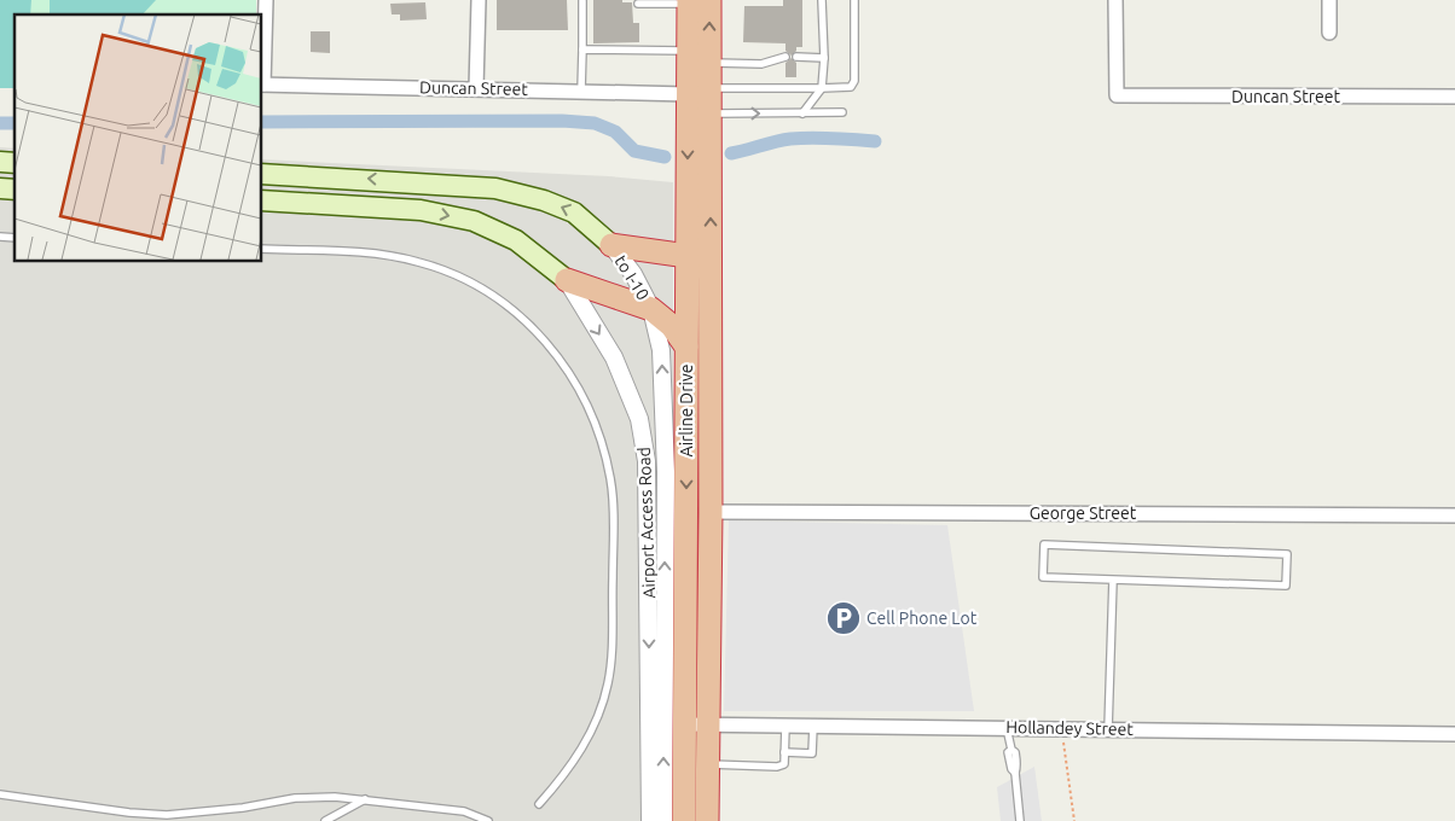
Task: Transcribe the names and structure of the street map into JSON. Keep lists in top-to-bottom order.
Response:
{
  "streets": {
    "highway": ["Airline Drive"],
    "main road": ["Airport Access Road"],
    "street": [
      "Duncan Street",
      "to I-10",
      "George Street",
      "Hollandey Street"
    ]
  },
  "crossings": [
    ["Duncan Street", "Airline Drive"],
    ["to I-10", "Airport Access Road"],
    ["Airline Drive", "George Street"],
    ["Airline Drive", "Hollandey Street"]
  ],
  "places": {
    "parking": ["Cell Phone Lot"]
  }
}
